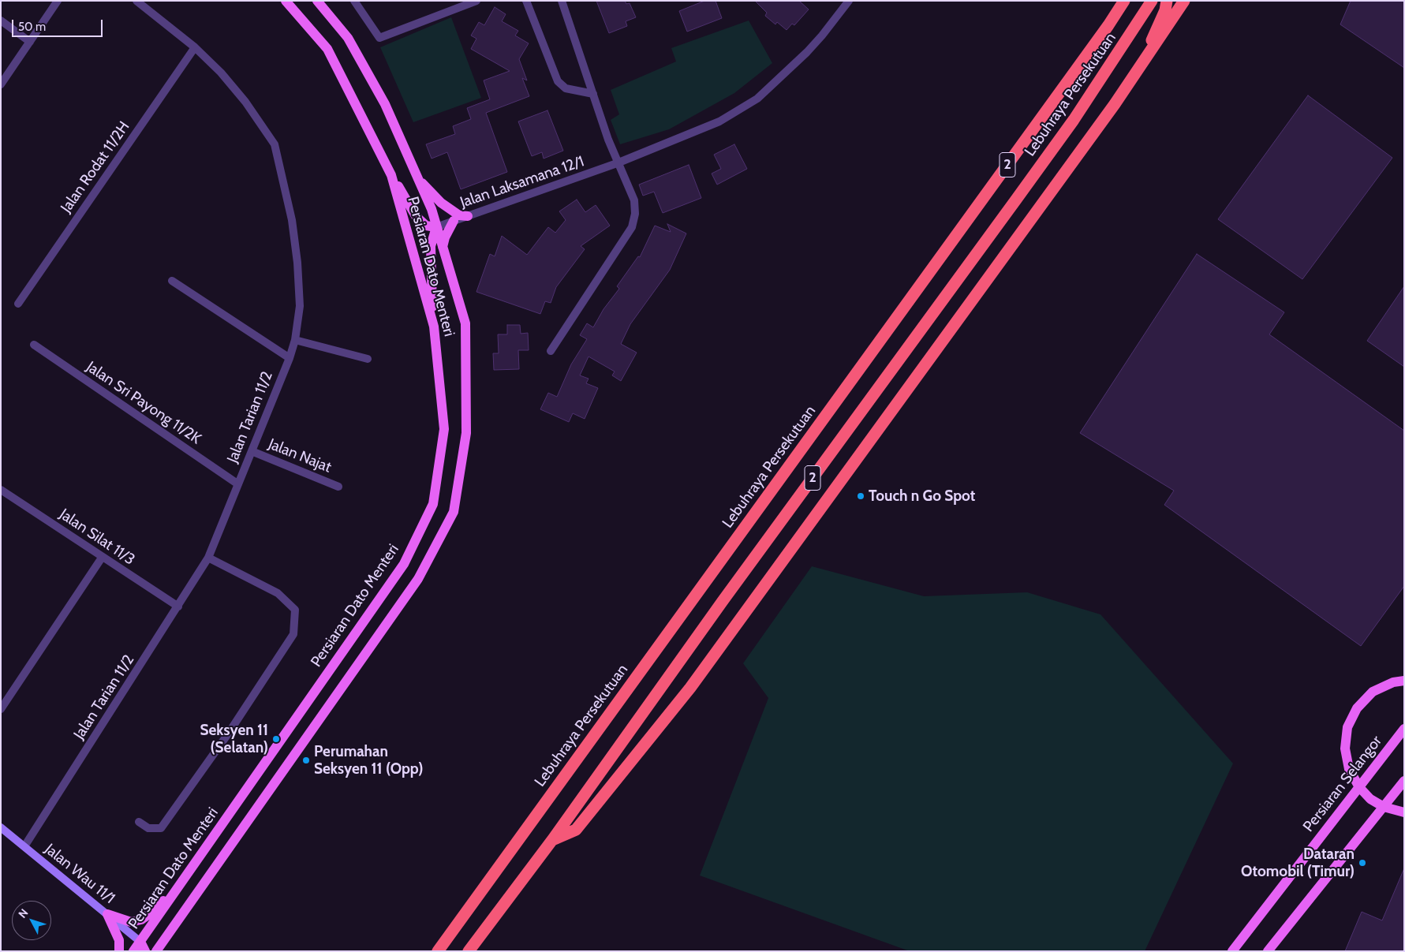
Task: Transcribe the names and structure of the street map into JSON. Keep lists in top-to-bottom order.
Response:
{
  "streets": {
    "highway": ["Lebuhraya Persekutuan", "2"],
    "main road": ["Persiaran Dato Menteri", "Persiaran Selangor"],
    "street": [
      "Jalan Rodat 11/2H",
      "Jalan Laksamana 12/1",
      "Jalan Sri Payong 11/2K",
      "Jalan Tarian 11/2",
      "Jalan Najat",
      "Jalan Silat 11/3",
      "Jalan Wau 11/1"
    ]
  },
  "crossings": [
    ["Jalan Rodat 11/2H", "Jalan Tarian 11/2"],
    ["Jalan Laksamana 12/1", "Persiaran Dato Menteri"],
    ["Persiaran Dato Menteri", "Jalan Wau 11/1"],
    ["Jalan Sri Payong 11/2K", "Jalan Tarian 11/2"],
    ["Jalan Tarian 11/2", "Jalan Najat"],
    ["Jalan Tarian 11/2", "Jalan Silat 11/3"],
    ["Jalan Tarian 11/2", "Jalan Wau 11/1"]
  ],
  "places": [
    "Touch n Go Spot",
    "Seksyen 11 (Selatan)",
    "Perumahan Seksyen 11 (Opp)",
    "Dataran Otomobil (Timur)"
  ],
  "scale_bar": "50 m",
  "north": "top left"
}
